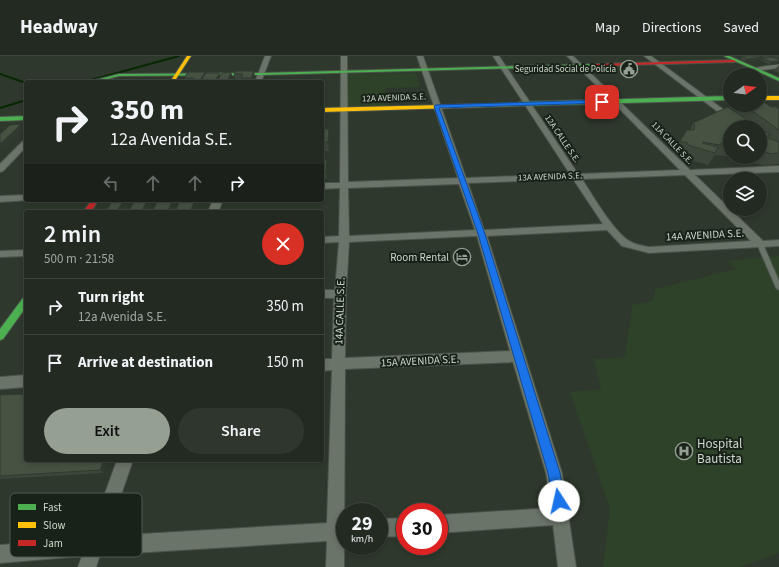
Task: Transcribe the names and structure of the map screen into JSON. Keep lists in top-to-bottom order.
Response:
{
  "streets": {
    "street": [
      "12A AVENIDA S.E.",
      "12A CALLE S.E.",
      "11A CALLE S.E.",
      "13A AVENIDA S.E.",
      "14A AVENIDA S.E.",
      "14A CALLE S.E.",
      "15A AVENIDA S.E."
    ]
  },
  "crossings": [
    ["12A AVENIDA S.E.", "12A CALLE S.E."],
    ["12A AVENIDA S.E.", "11A CALLE S.E."],
    ["12A AVENIDA S.E.", "14A CALLE S.E."],
    ["12A CALLE S.E.", "13A AVENIDA S.E."],
    ["12A CALLE S.E.", "14A AVENIDA S.E."],
    ["11A CALLE S.E.", "13A AVENIDA S.E."],
    ["11A CALLE S.E.", "14A AVENIDA S.E."],
    ["13A AVENIDA S.E.", "14A CALLE S.E."],
    ["14A CALLE S.E.", "15A AVENIDA S.E."]
  ],
  "places": {
    "public building": ["Seguridad Social de Policía"],
    "hotel": ["Room Rental"],
    "hospital": ["Hospital Bautista"]
  },
  "legend": ["Fast", "Slow", "Jam"],
  "north": "right",
  "page": {
    "header": "Headway",
    "nav": ["Map", "Directions", "Saved"],
    "turn": ["350 m", "12a Avenida S.E."],
    "heading": ["2 min", "500 m · 21:58"],
    "list": [
      {
        "name": "Turn right",
        "note": "12a Avenida S.E.",
        "value": "350 m"
      },
      {
        "name": "Arrive at destination",
        "value": "150 m"
      }
    ],
    "buttons": ["Exit", "Share"],
    "speed": "29 km/h",
    "limit": "30"
  }
}
